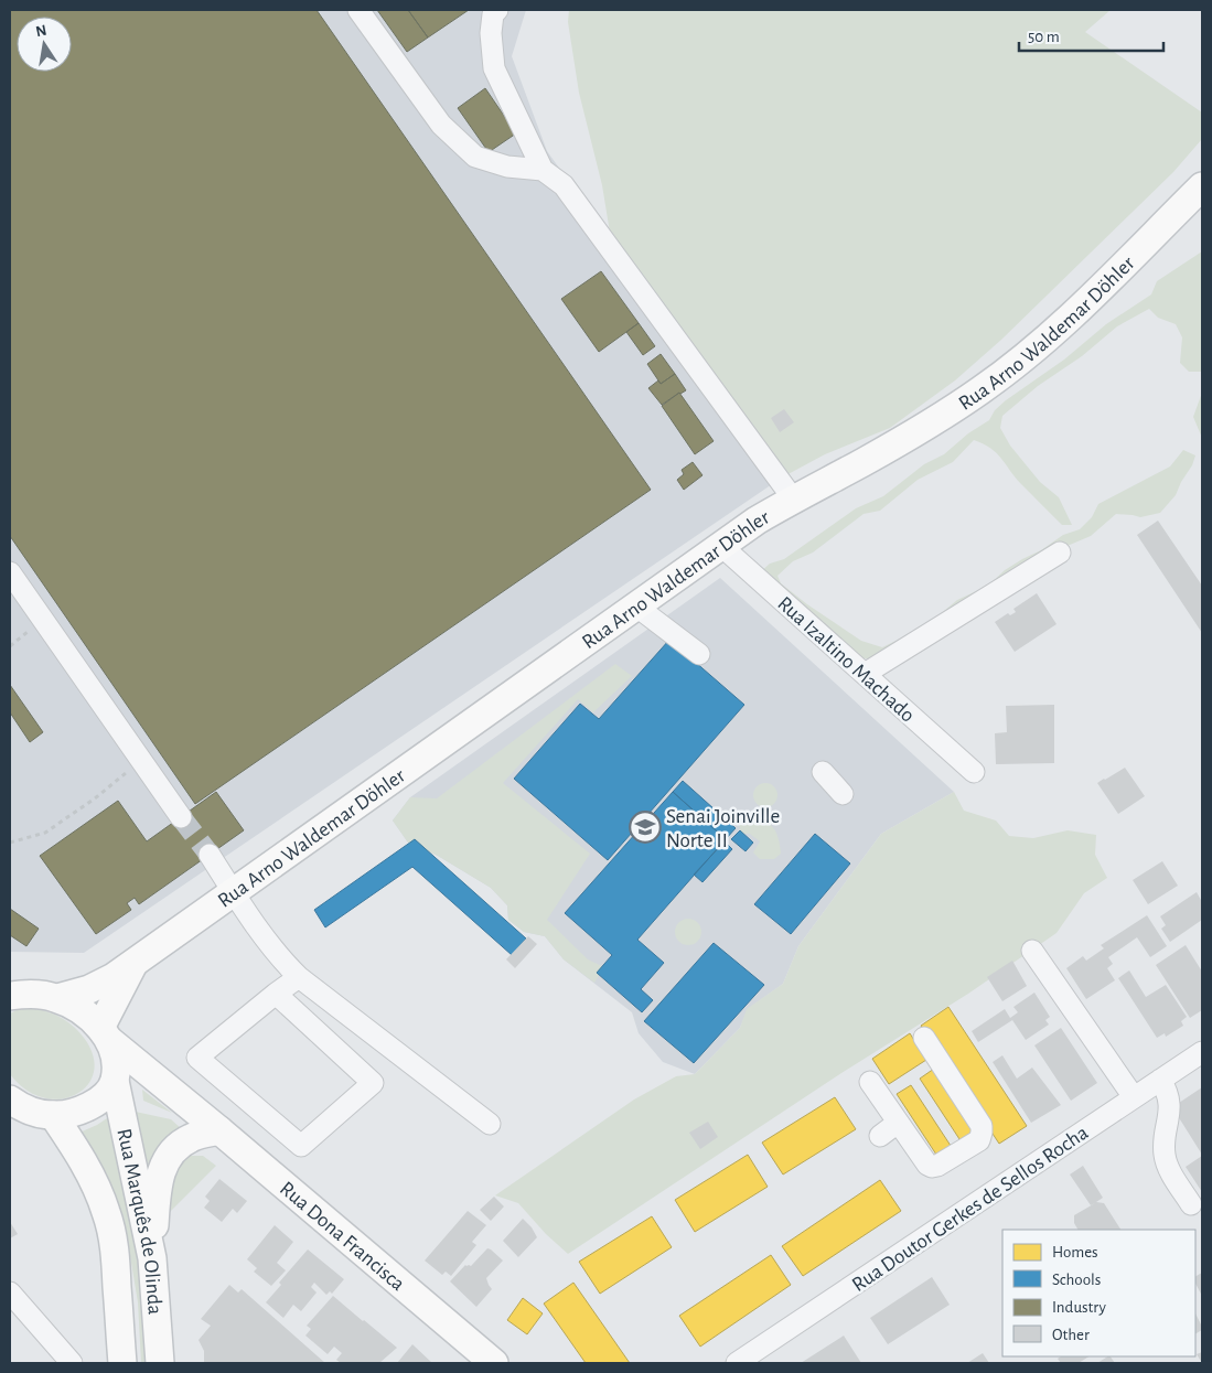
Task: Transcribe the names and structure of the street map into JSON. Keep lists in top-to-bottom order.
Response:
{
  "streets": {
    "main road": ["Rua Arno Waldemar Döhler", "Rua Marquês de Olinda", "Rua Dona Francisca"],
    "street": ["Rua Izaltino Machado", "Rua Doutor Gerkes de Sellos Rocha"]
  },
  "crossings": [
    ["Rua Arno Waldemar Döhler", "Rua Izaltino Machado"],
    ["Rua Arno Waldemar Döhler", "Rua Marquês de Olinda"],
    ["Rua Arno Waldemar Döhler", "Rua Dona Francisca"],
    ["Rua Marquês de Olinda", "Rua Dona Francisca"]
  ],
  "places": {
    "school or university": ["Senai Joinville Norte II"]
  },
  "legend": [
    "Homes",
    "Schools",
    "Industry",
    "Other"
  ],
  "scale_bar": "50 m",
  "north": "top"
}
